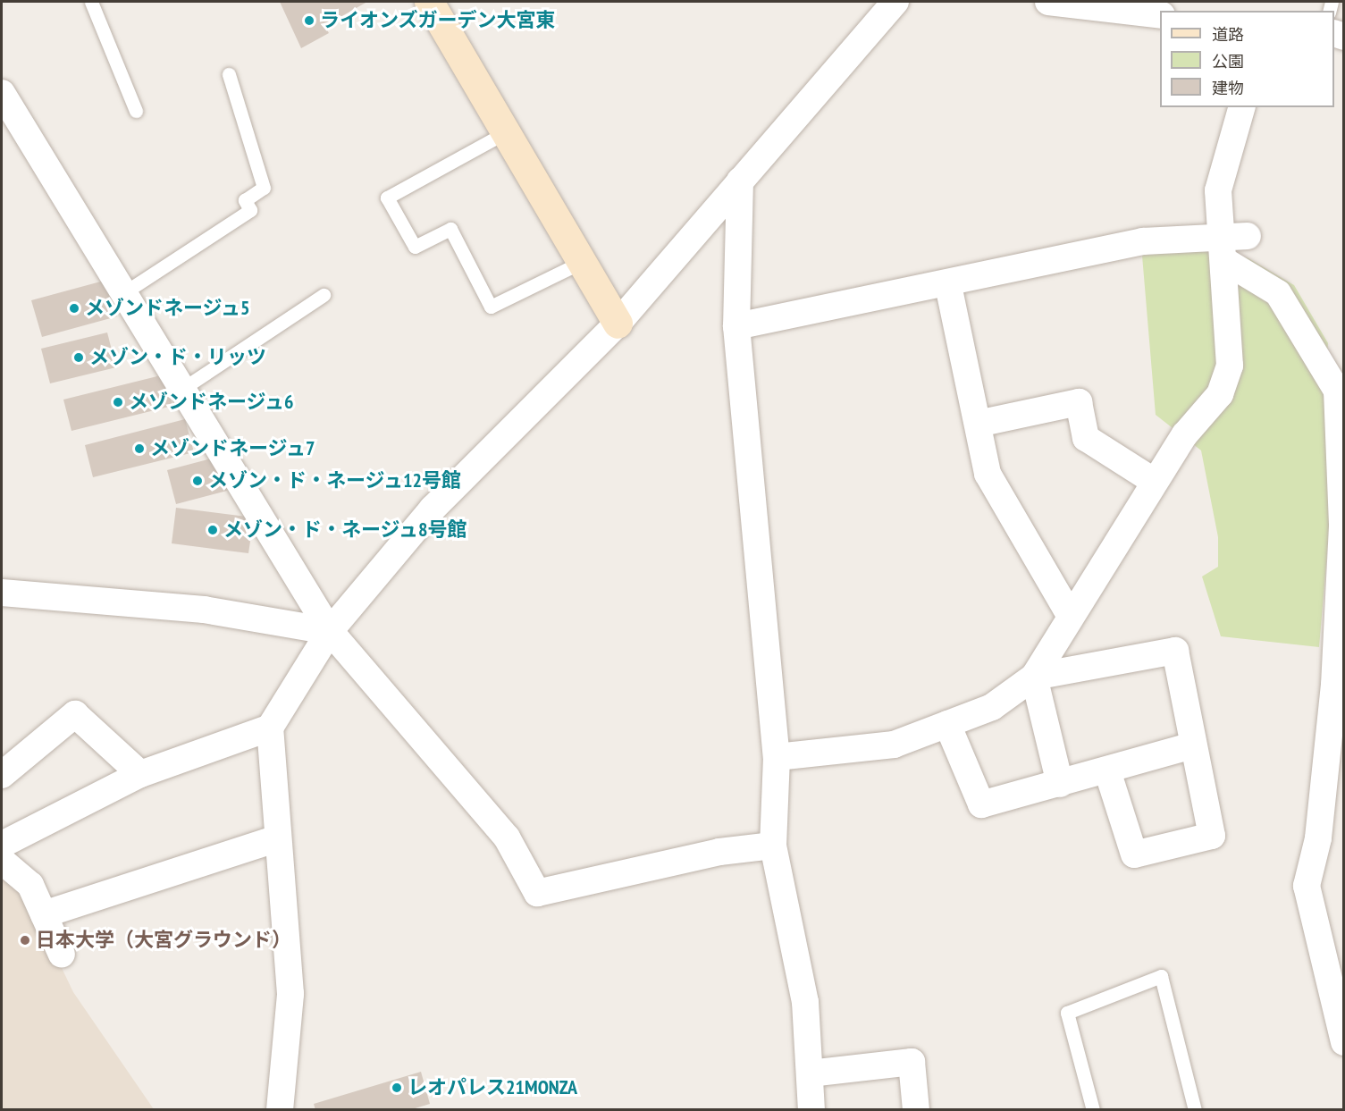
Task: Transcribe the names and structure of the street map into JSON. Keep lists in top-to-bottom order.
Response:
{
  "places": [
    "ライオンズガーデン大宮東",
    "メゾンドネージュ5",
    "メゾン・ド・リッツ",
    "メゾンドネージュ6",
    "メゾンドネージュ7",
    "メゾン・ド・ネージュ12号館",
    "メゾン・ド・ネージュ8号館",
    "日本大学（大宮グラウンド）",
    "レオパレス21MONZA"
  ],
  "legend": ["道路", "公園", "建物"]
}
